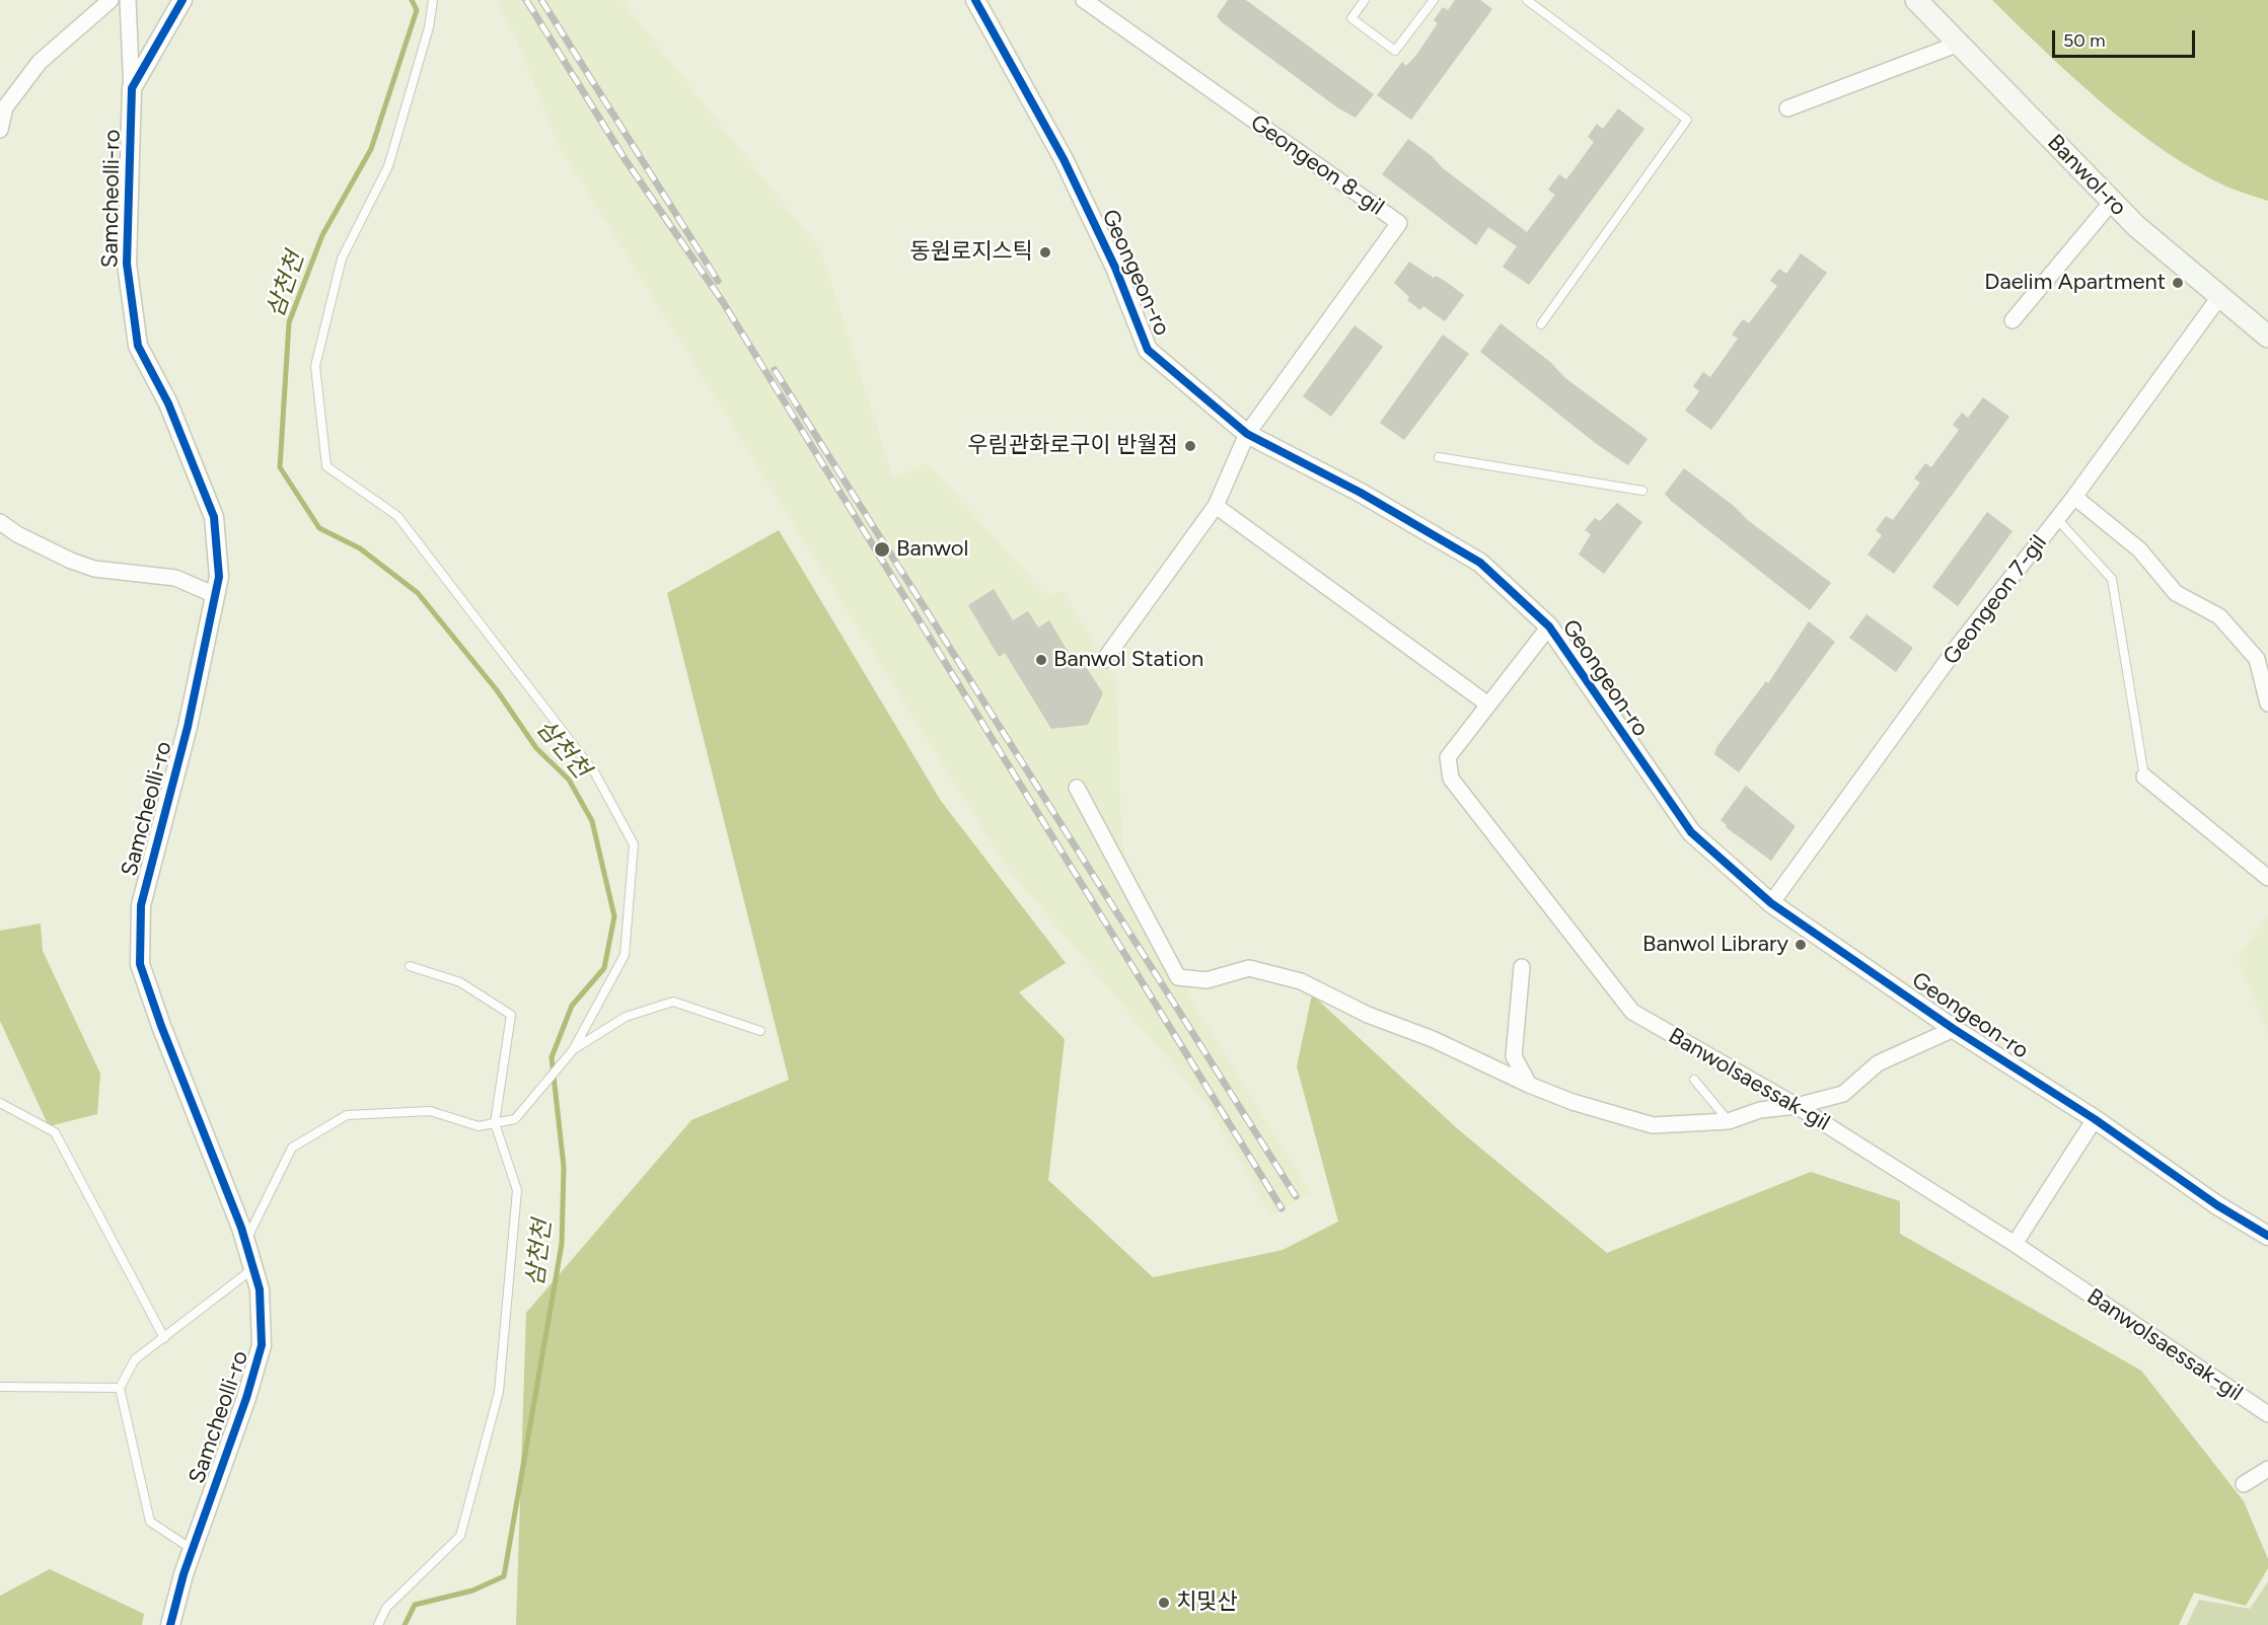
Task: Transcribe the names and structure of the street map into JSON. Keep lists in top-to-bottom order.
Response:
{
  "streets": {
    "main road": ["Banwol-ro"],
    "street": [
      "Geongeon 8-gil",
      "Samcheolli-ro",
      "Geongeon-ro",
      "Geongeon 7-gil",
      "Banwolsaessak-gil"
    ]
  },
  "crossings": [
    ["Geongeon 8-gil", "Geongeon-ro"],
    ["Banwol-ro", "Geongeon 7-gil"],
    ["Geongeon-ro", "Geongeon 7-gil"],
    ["Geongeon-ro", "Banwolsaessak-gil"]
  ],
  "water": ["삼천천"],
  "places": [
    "동원로지스틱",
    "Daelim Apartment",
    "우림관화로구이 반월점",
    "Banwol",
    "Banwol Station",
    "Banwol Library",
    "치및산"
  ],
  "scale_bar": "50 m"
}
